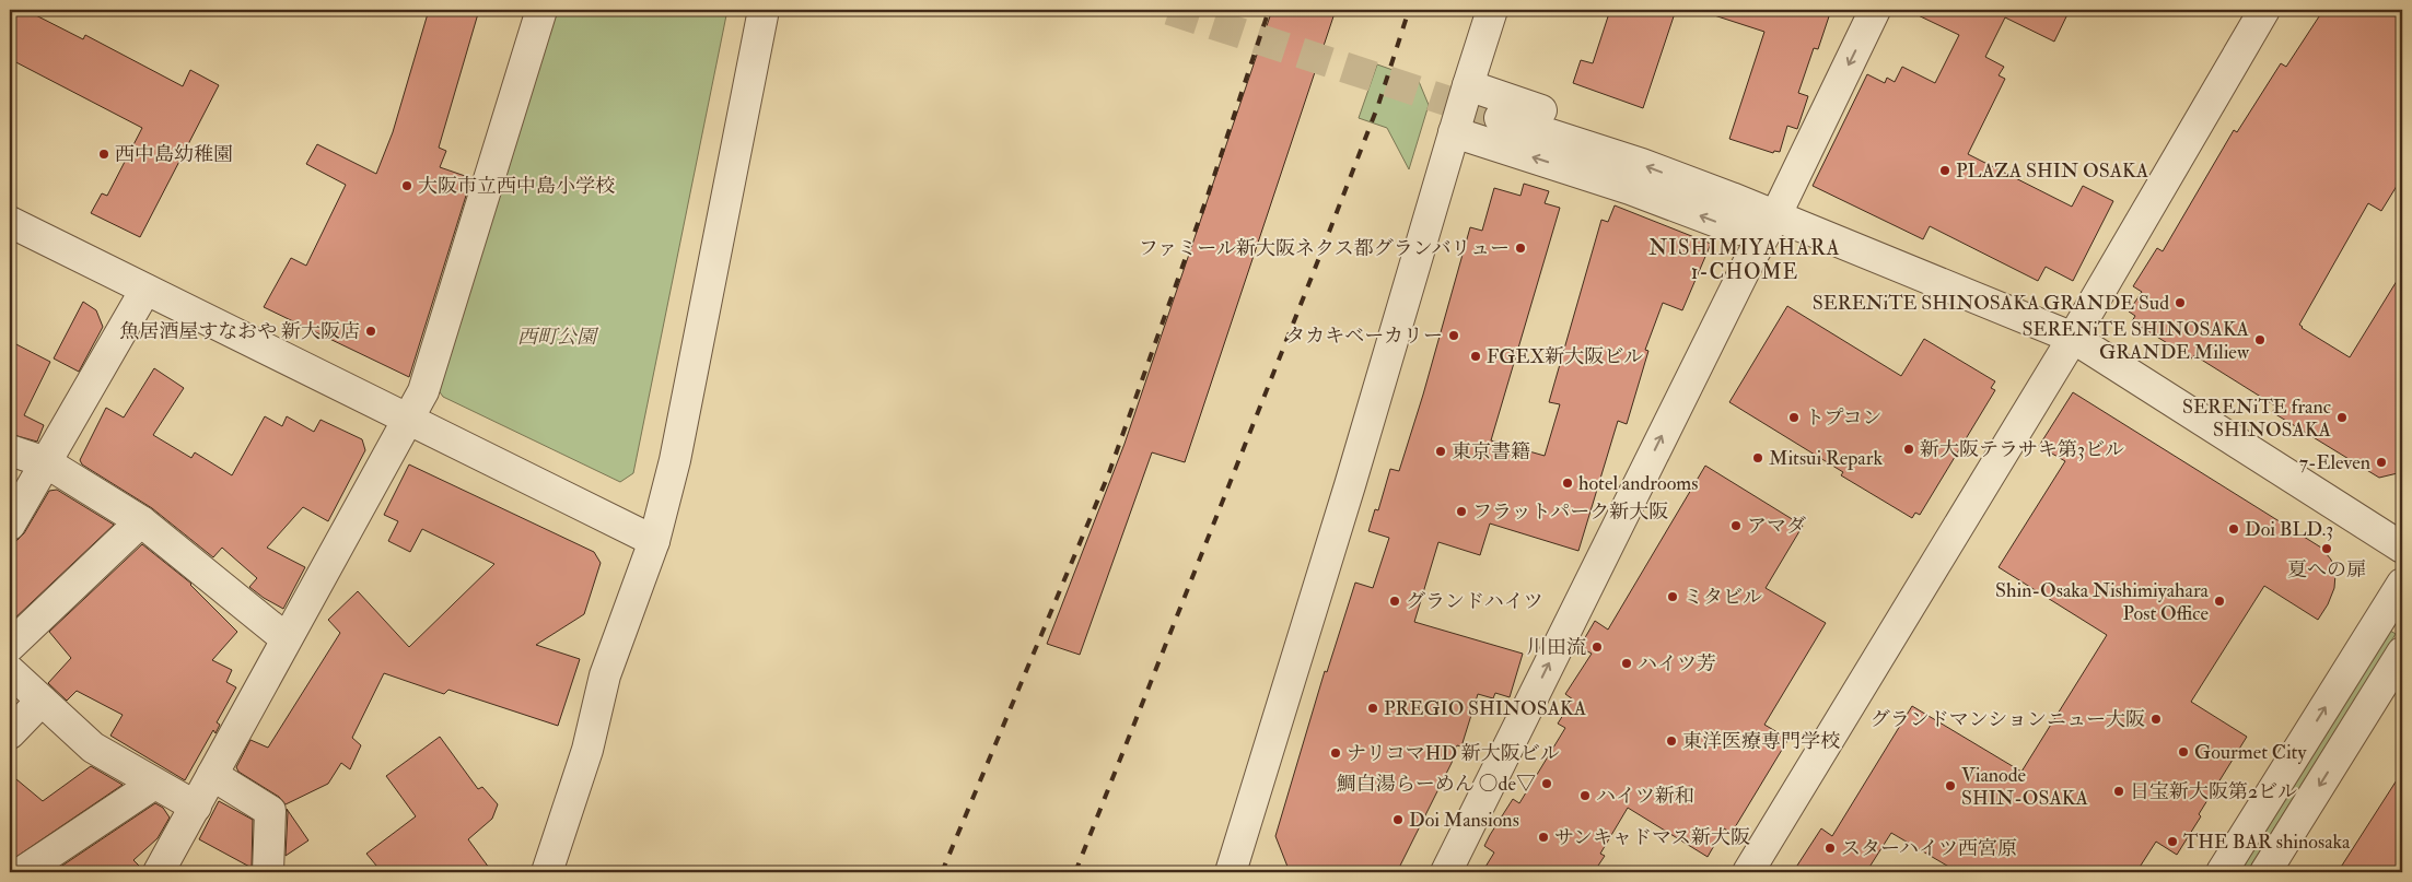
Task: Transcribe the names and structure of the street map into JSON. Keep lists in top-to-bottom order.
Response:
{
  "districts": ["NISHIMIYAHARA 1-CHOME"],
  "parks": ["西町公園"],
  "places": [
    "西中島幼稚園",
    "PLAZA SHIN OSAKA",
    "大阪市立西中島小学校",
    "ファミール新大阪ネクス都グランバリュー",
    "SERENiTE SHINOSAKA GRANDE Sud",
    "魚居酒屋すなおや 新大阪店",
    "タカキベーカリー",
    "SERENiTE SHINOSAKA GRANDE Miliew",
    "FGEX新大阪ビル",
    "トプコン",
    "SERENiTE franc SHINOSAKA",
    "新大阪テラサキ第3ビル",
    "東京書籍",
    "Mitsui Repark",
    "7-Eleven",
    "hotel androoms",
    "フラットパーク新大阪",
    "アマダ",
    "Doi BLD.3",
    "夏への扉",
    "ミタビル",
    "グランドハイツ",
    "Shin-Osaka Nishimiyahara Post Office",
    "川田流",
    "ハイツ芳",
    "PREGIO SHINOSAKA",
    "グランドマンションニュー大阪",
    "東洋医療専門学校",
    "Gourmet City",
    "ナリコマHD 新大阪ビル",
    "鯛白湯らーめん ○de▽",
    "Vianode SHIN-OSAKA",
    "日宝新大阪第2ビル",
    "ハイツ新和",
    "Doi Mansions",
    "サンキャドマス新大阪",
    "THE BAR shinosaka",
    "スターハイツ西宮原"
  ]
}
